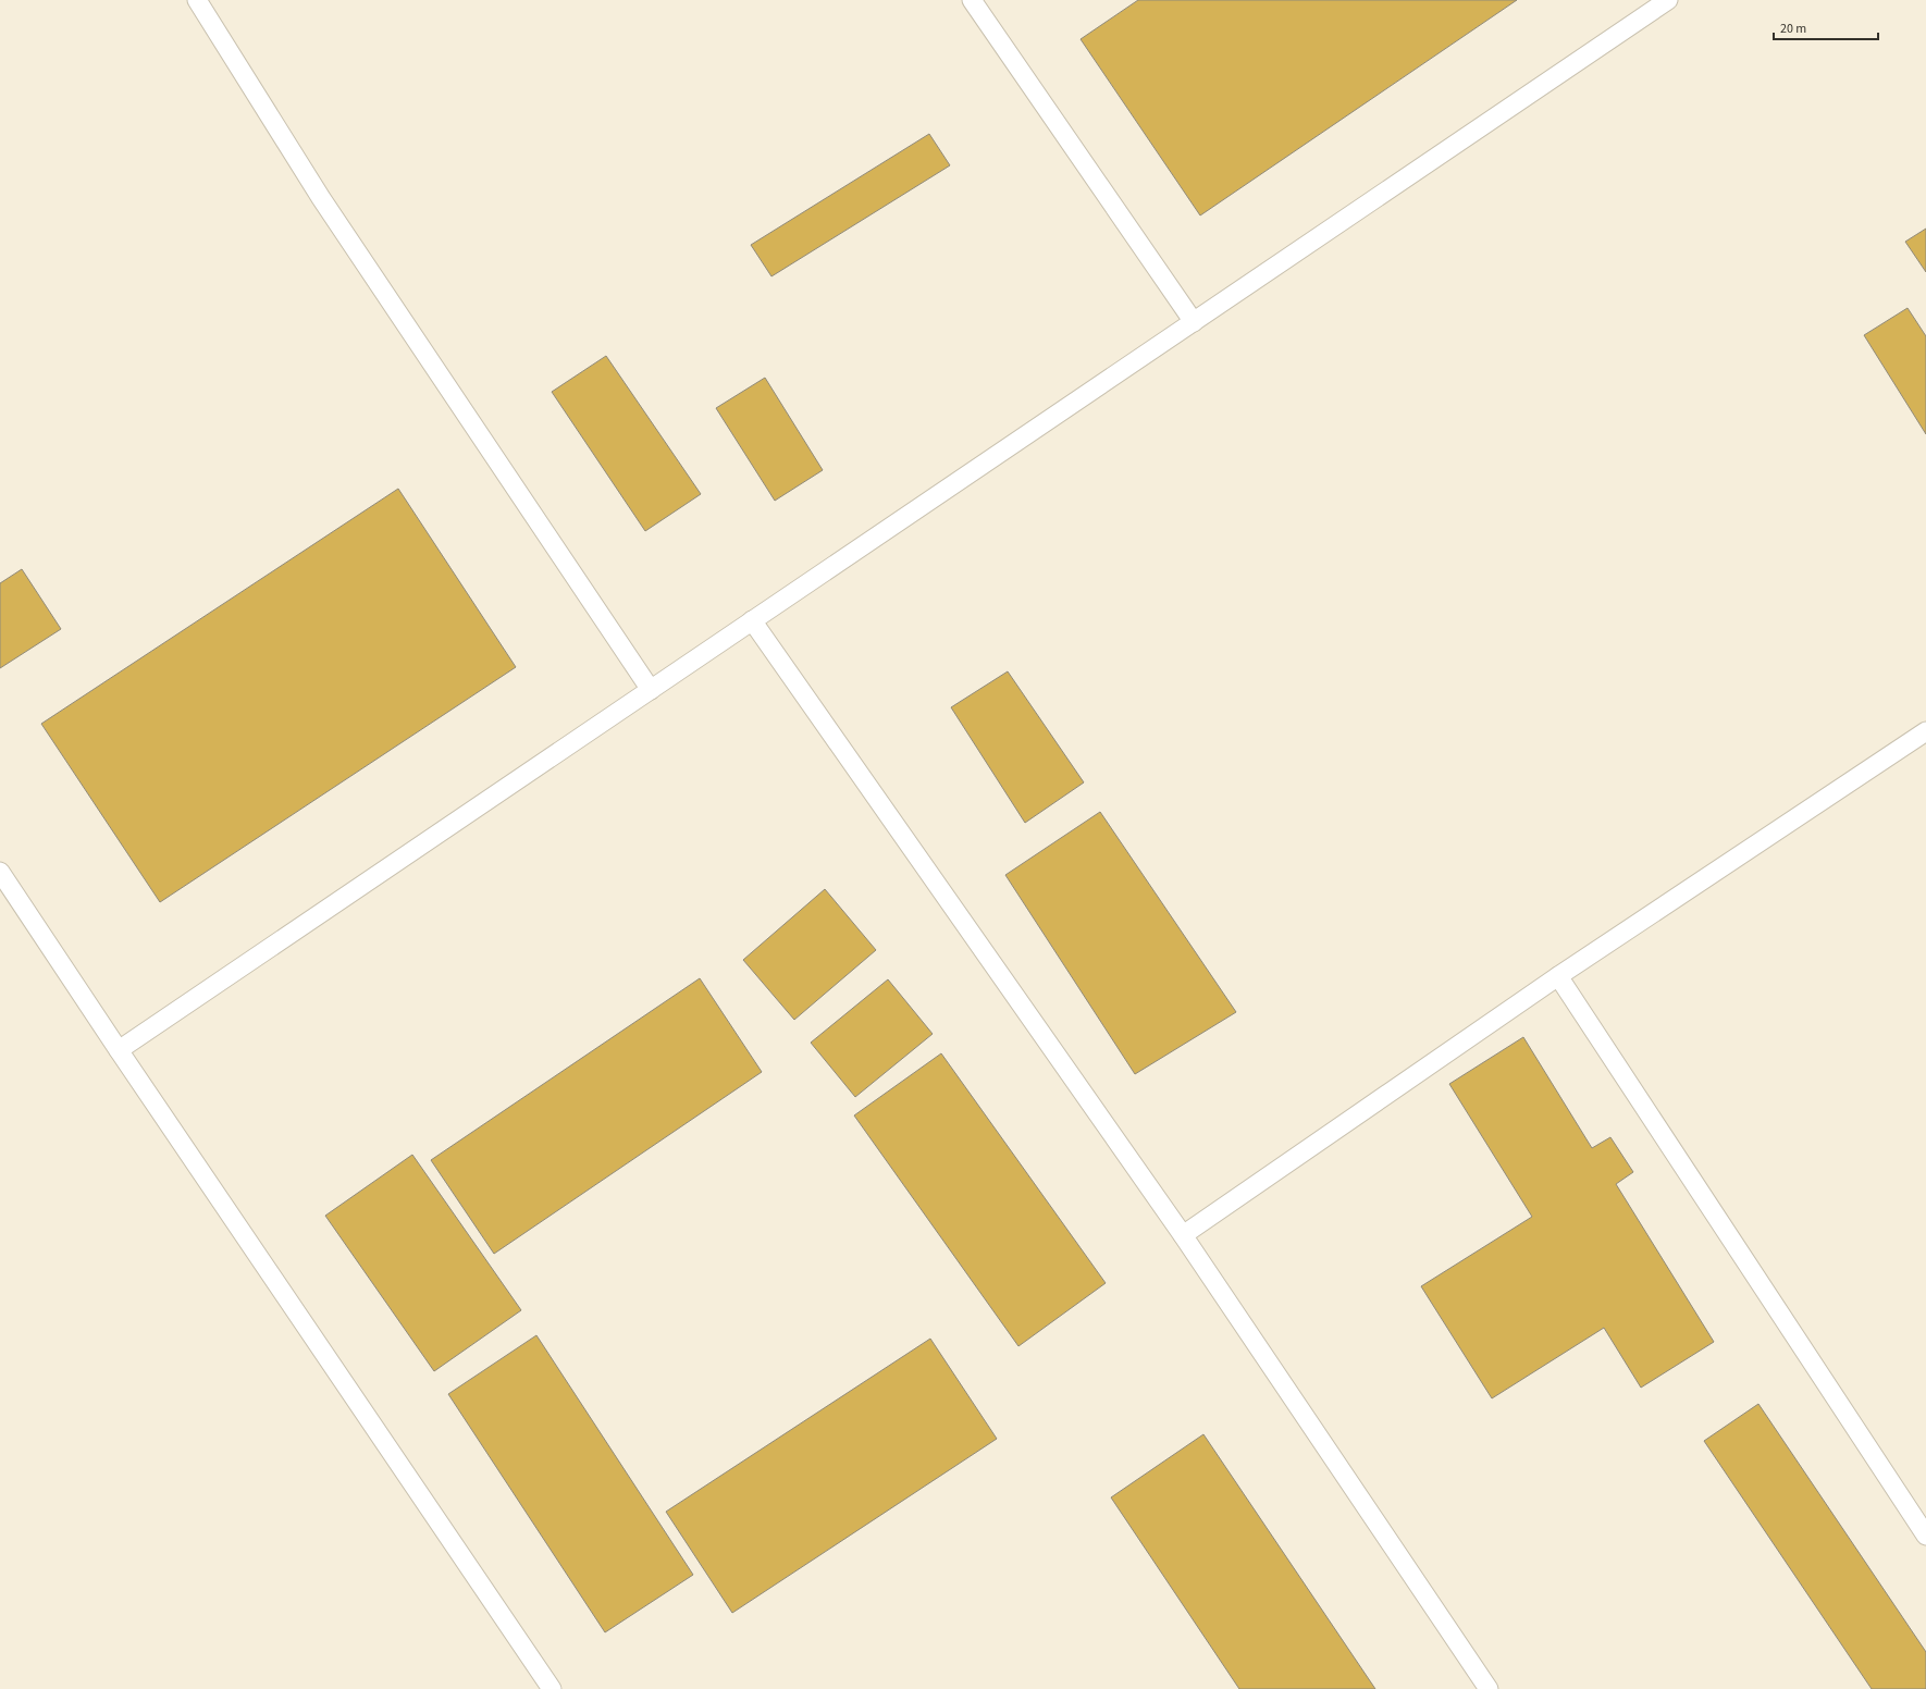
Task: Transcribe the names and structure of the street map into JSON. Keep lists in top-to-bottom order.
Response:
{
  "scale_bar": "20 m"
}
